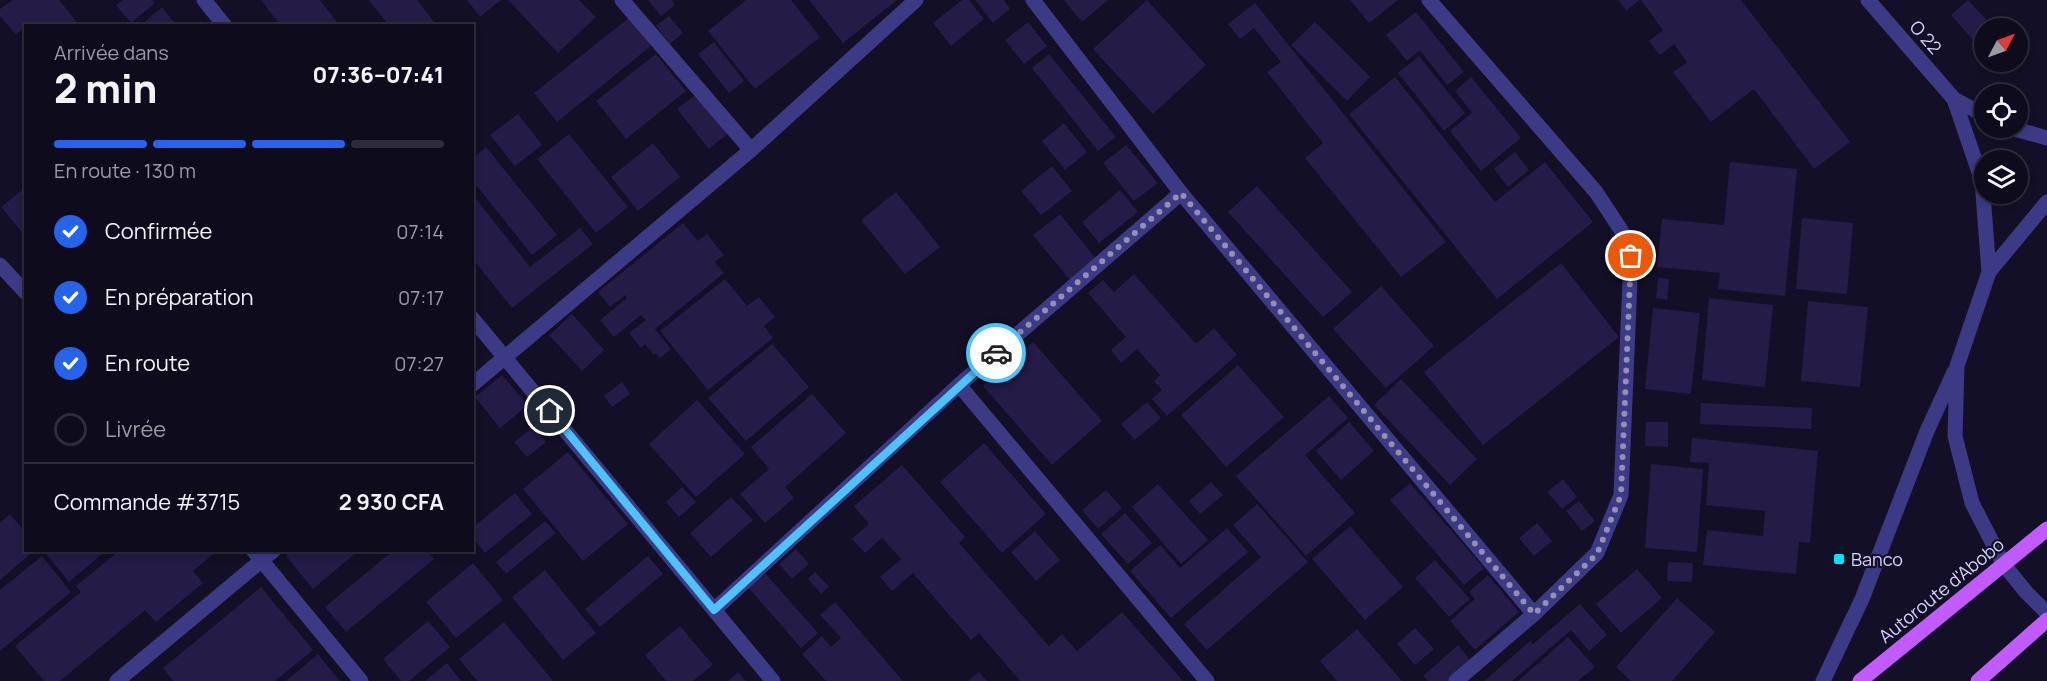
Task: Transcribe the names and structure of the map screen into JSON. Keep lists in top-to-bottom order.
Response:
{
  "streets": {
    "main road": ["Autoroute d'Abobo"],
    "street": ["O 22"]
  },
  "places": {
    "transit": ["Banco"]
  },
  "north": "top right",
  "page": {
    "heading": ["2 min", "Arrivée dans", "07:36–07:41"],
    "panel": ["Commande #3715", "2 930 CFA"],
    "bar": "En route · 130 m",
    "list": [
      ["Confirmée", "07:14"],
      ["En préparation", "07:17"],
      ["En route", "07:27"],
      "Livrée"
    ]
  }
}
